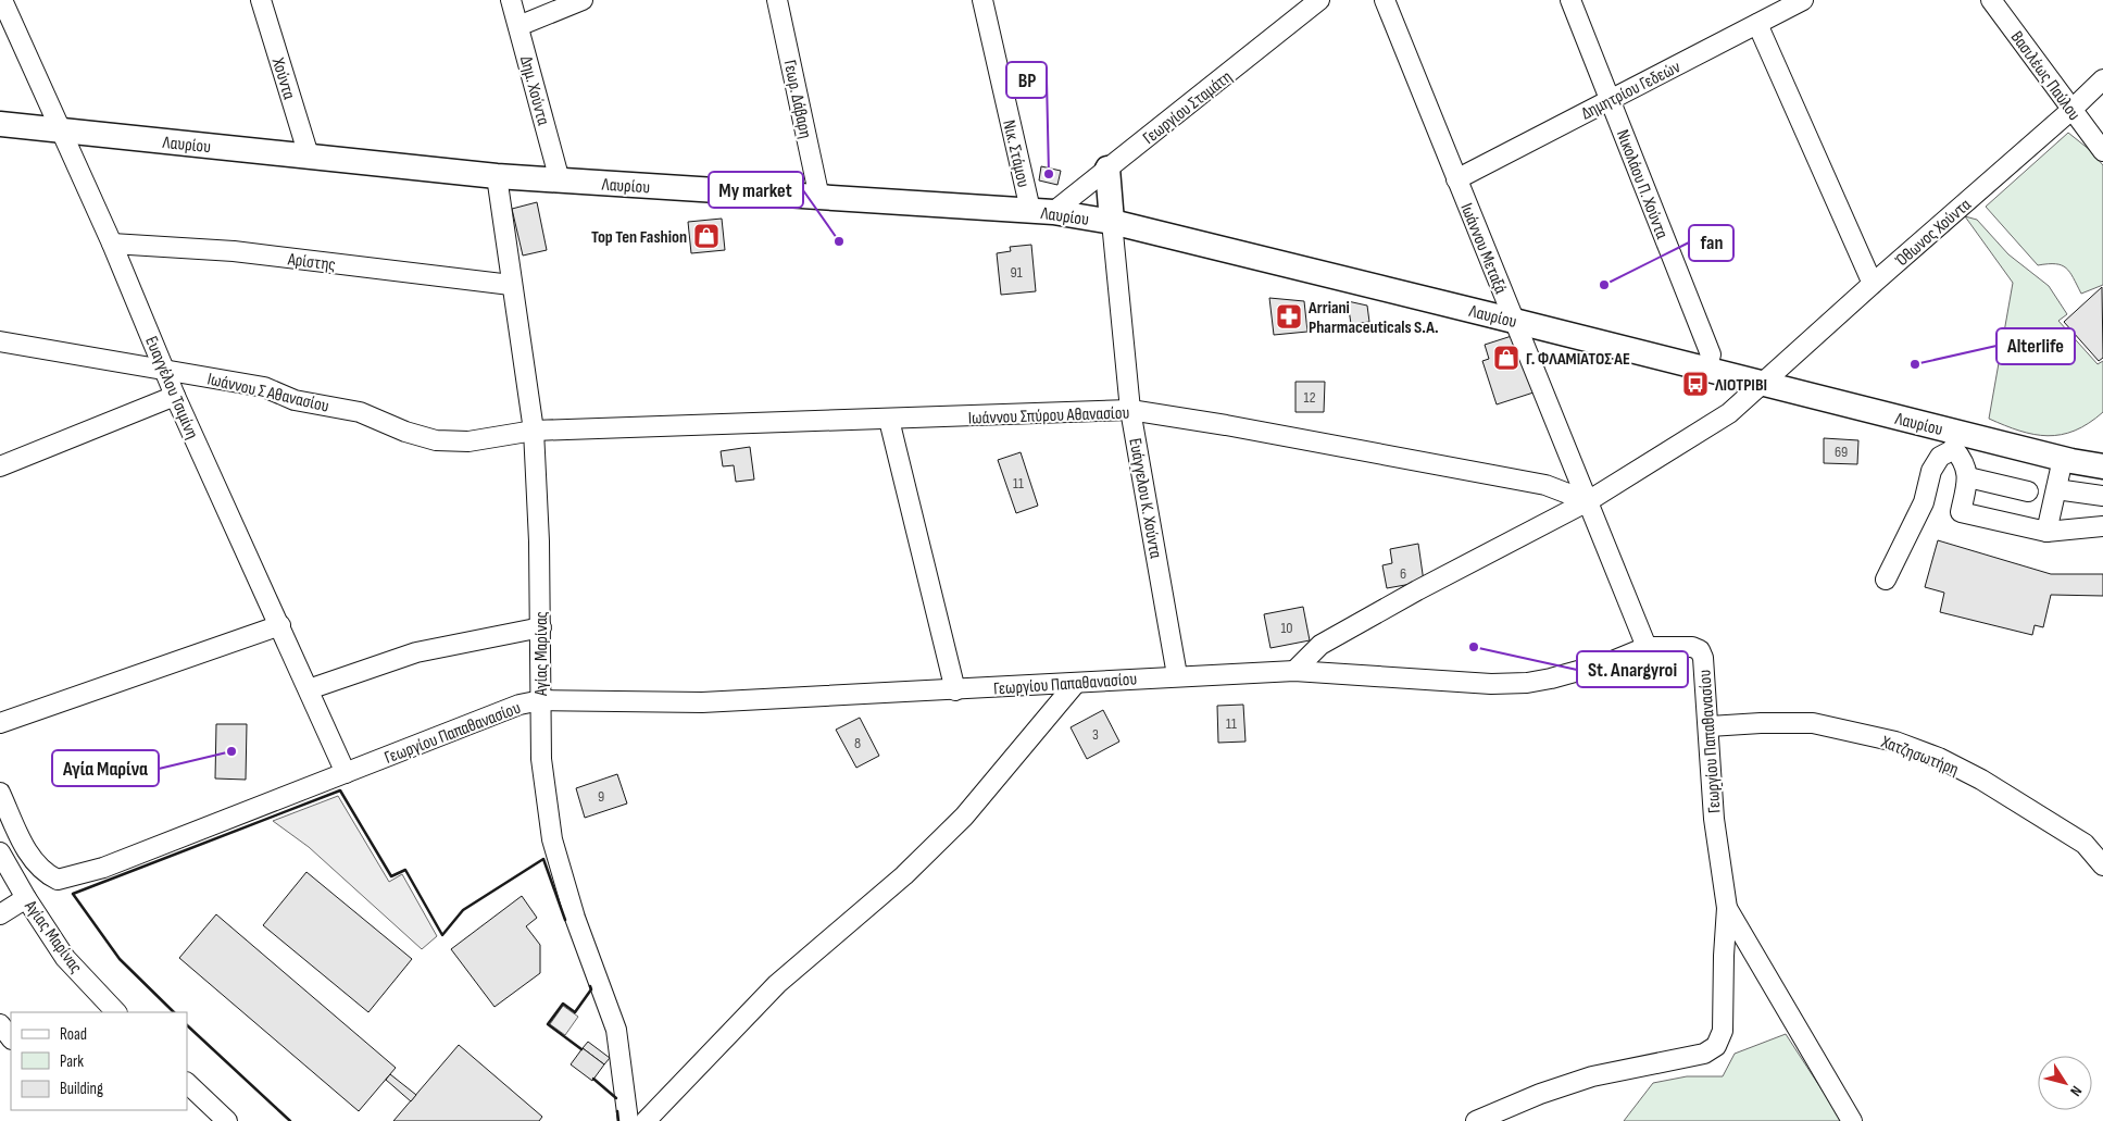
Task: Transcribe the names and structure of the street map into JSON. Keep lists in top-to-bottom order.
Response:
{
  "streets": {
    "main road": ["Λαυρίου"],
    "street": [
      "Βασιλέως Παύλου",
      "Χούντα",
      "Δημητρίου Γεδεών",
      "Δημ. Χούντα",
      "Γεωρ. Δάβαρη",
      "Γεωργίου Σταμάτη",
      "Νικ. Στάμου",
      "Νικολάου Π. Χούντα",
      "Όθωνος Χούντα",
      "Ιωάννου Μεταξά",
      "Αρίστης",
      "Ευαγγέλου Τσιμίνη",
      "Ιωάννου Σ Αθανασίου",
      "Ιωάννου Σπύρου Αθανασίου",
      "Ευάγγελου Κ. Χούντα",
      "Αγίας Μαρίνας",
      "Γεωργίου Παπαθανασίου",
      "Χατζησωτήρη"
    ]
  },
  "crossings": [
    ["Βασιλέως Παύλου", "Όθωνος Χούντα"],
    ["Χούντα", "Λαυρίου"],
    ["Δημητρίου Γεδεών", "Νικολάου Π. Χούντα"],
    ["Δημητρίου Γεδεών", "Ιωάννου Μεταξά"],
    ["Δημ. Χούντα", "Λαυρίου"],
    ["Γεωρ. Δάβαρη", "Λαυρίου"],
    ["Γεωργίου Σταμάτη", "Λαυρίου"],
    ["Γεωργίου Σταμάτη", "Νικ. Στάμου"],
    ["Λαυρίου", "Νικ. Στάμου"],
    ["Λαυρίου", "Νικολάου Π. Χούντα"],
    ["Λαυρίου", "Όθωνος Χούντα"],
    ["Λαυρίου", "Ιωάννου Μεταξά"],
    ["Λαυρίου", "Ευαγγέλου Τσιμίνη"],
    ["Λαυρίου", "Ευάγγελου Κ. Χούντα"],
    ["Λαυρίου", "Αγίας Μαρίνας"],
    ["Όθωνος Χούντα", "Ιωάννου Μεταξά"],
    ["Όθωνος Χούντα", "Ιωάννου Σπύρου Αθανασίου"],
    ["Όθωνος Χούντα", "Γεωργίου Παπαθανασίου"],
    ["Ιωάννου Μεταξά", "Ιωάννου Σπύρου Αθανασίου"],
    ["Ιωάννου Μεταξά", "Γεωργίου Παπαθανασίου"],
    ["Αρίστης", "Ευαγγέλου Τσιμίνη"],
    ["Αρίστης", "Αγίας Μαρίνας"],
    ["Ευαγγέλου Τσιμίνη", "Ιωάννου Σ Αθανασίου"],
    ["Ευαγγέλου Τσιμίνη", "Γεωργίου Παπαθανασίου"],
    ["Ιωάννου Σ Αθανασίου", "Ιωάννου Σπύρου Αθανασίου"],
    ["Ιωάννου Σ Αθανασίου", "Αγίας Μαρίνας"],
    ["Ιωάννου Σπύρου Αθανασίου", "Ευάγγελου Κ. Χούντα"],
    ["Ιωάννου Σπύρου Αθανασίου", "Αγίας Μαρίνας"],
    ["Ευάγγελου Κ. Χούντα", "Γεωργίου Παπαθανασίου"],
    ["Αγίας Μαρίνας", "Γεωργίου Παπαθανασίου"],
    ["Γεωργίου Παπαθανασίου", "Χατζησωτήρη"]
  ],
  "places": {
    "other": [
      "BP",
      "My market",
      "fan",
      "Alterlife",
      "St. Anargyroi",
      "Αγία Μαρίνα"
    ],
    "shop": ["Top Ten Fashion", "Γ. ΦΛΑΜΙΑΤΟΣ ΑΕ"],
    "pharmacy": ["Arriani Pharmaceuticals S.A."],
    "bus stop": ["ΛΙΟΤΡΙΒΙ"]
  },
  "house_numbers": [
    "91",
    "12",
    "69",
    "11",
    "6",
    "10",
    "11",
    "3",
    "8",
    "9"
  ],
  "legend": ["Road", "Park", "Building"],
  "north": "bottom right"
}
